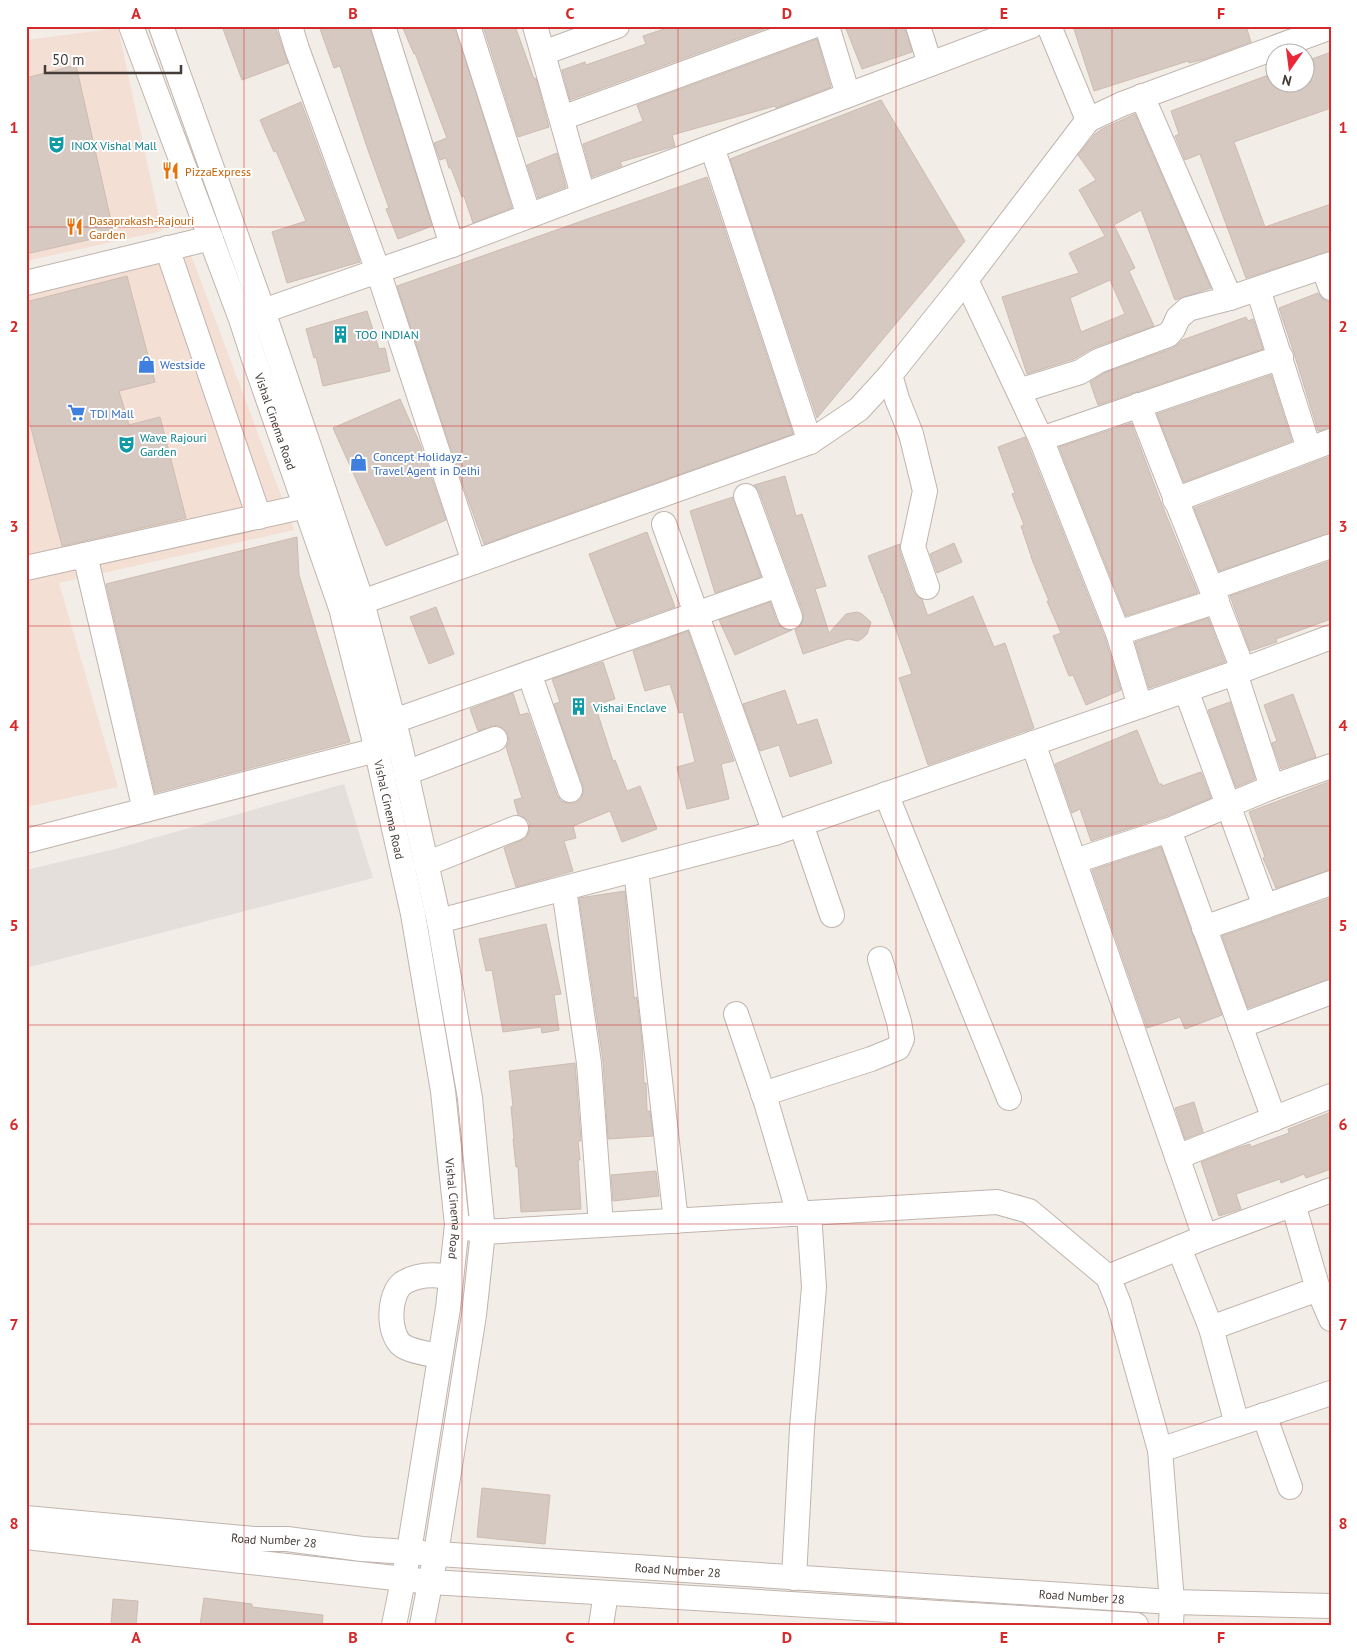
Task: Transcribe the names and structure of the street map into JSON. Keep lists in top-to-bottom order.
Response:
{
  "streets": {
    "street": ["Vishal Cinema Road", "Road Number 28"]
  },
  "crossings": [
    ["Vishal Cinema Road", "Road Number 28"]
  ],
  "places": {
    "theatre": ["INOX Vishal Mall", "Wave Rajouri Garden"],
    "restaurant": ["PizzaExpress", "Dasaprakash-Rajouri Garden"],
    "building": ["TOO INDIAN", "Vishai Enclave"],
    "shop": ["Westside", "Concept Holidayz - Travel Agent in Delhi"],
    "supermarket": ["TDI Mall"]
  },
  "scale_bar": "50 m",
  "north": "bottom",
  "grid": {
    "columns": [
      "A",
      "B",
      "C",
      "D",
      "E",
      "F"
    ],
    "rows": [
      "1",
      "2",
      "3",
      "4",
      "5",
      "6",
      "7",
      "8"
    ]
  }
}
